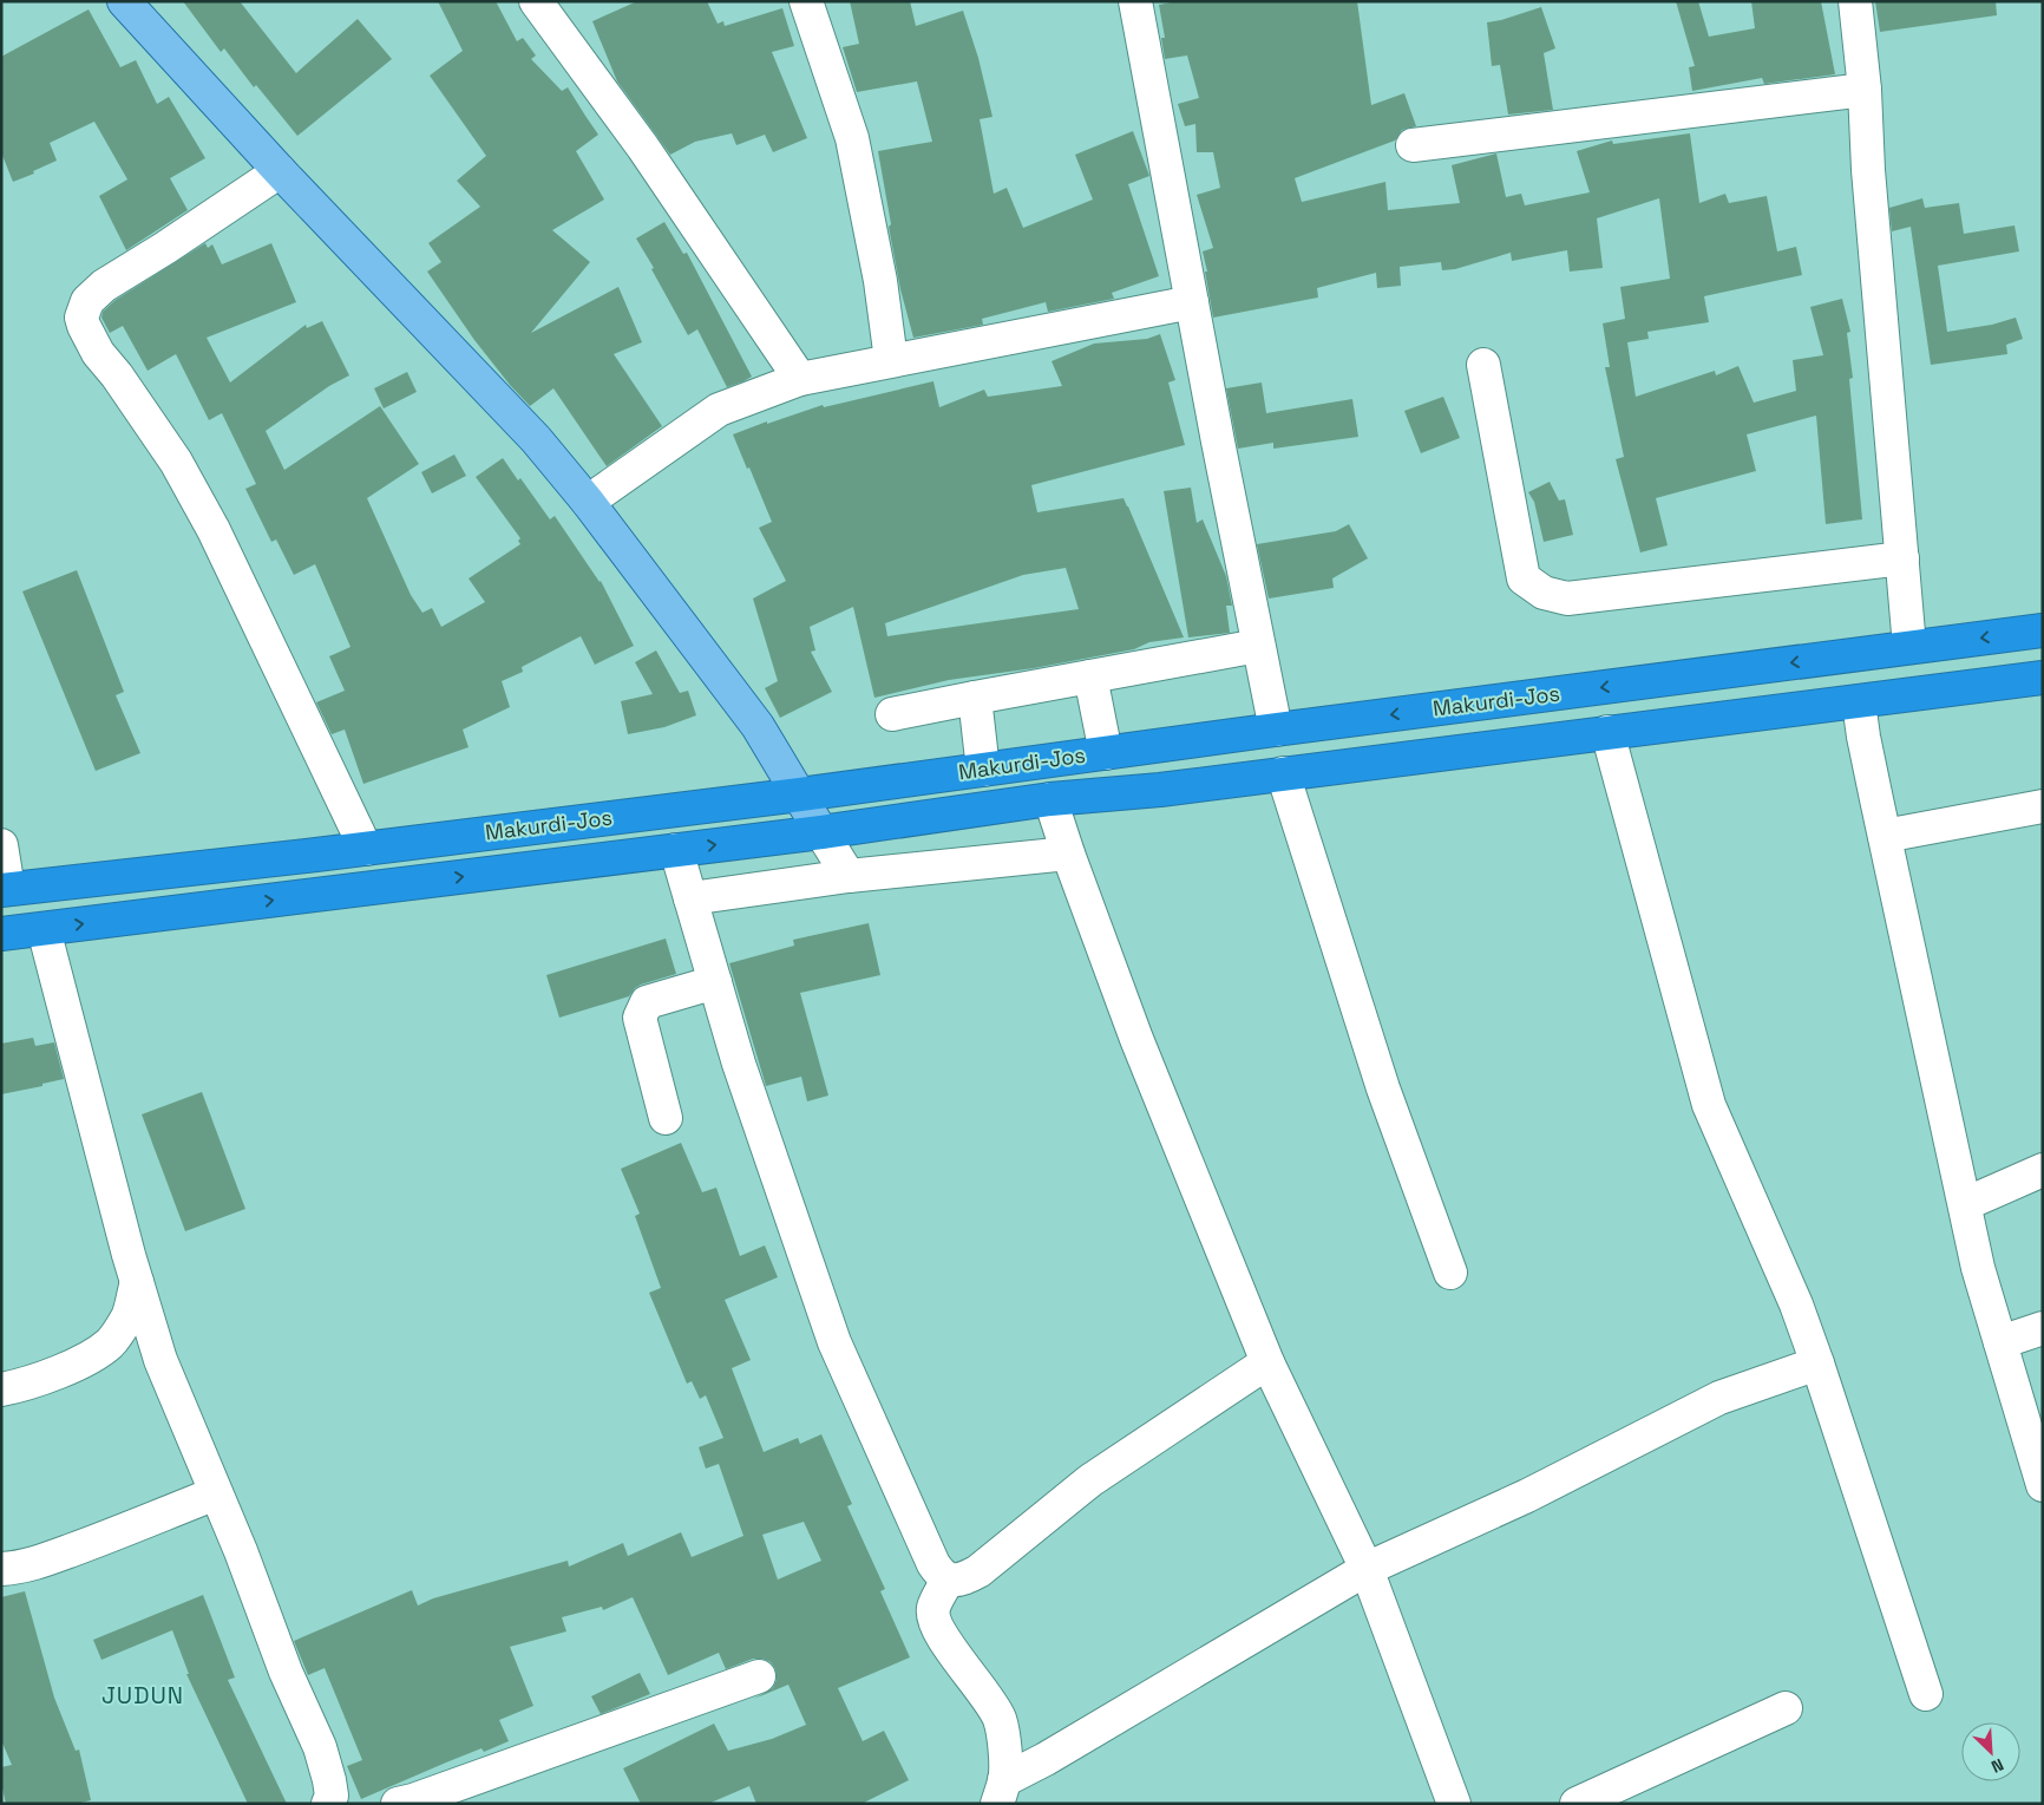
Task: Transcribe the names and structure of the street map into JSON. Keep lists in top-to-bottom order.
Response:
{
  "streets": {
    "highway": ["Makurdi-Jos"]
  },
  "districts": ["JUDUN"],
  "north": "bottom right"
}
